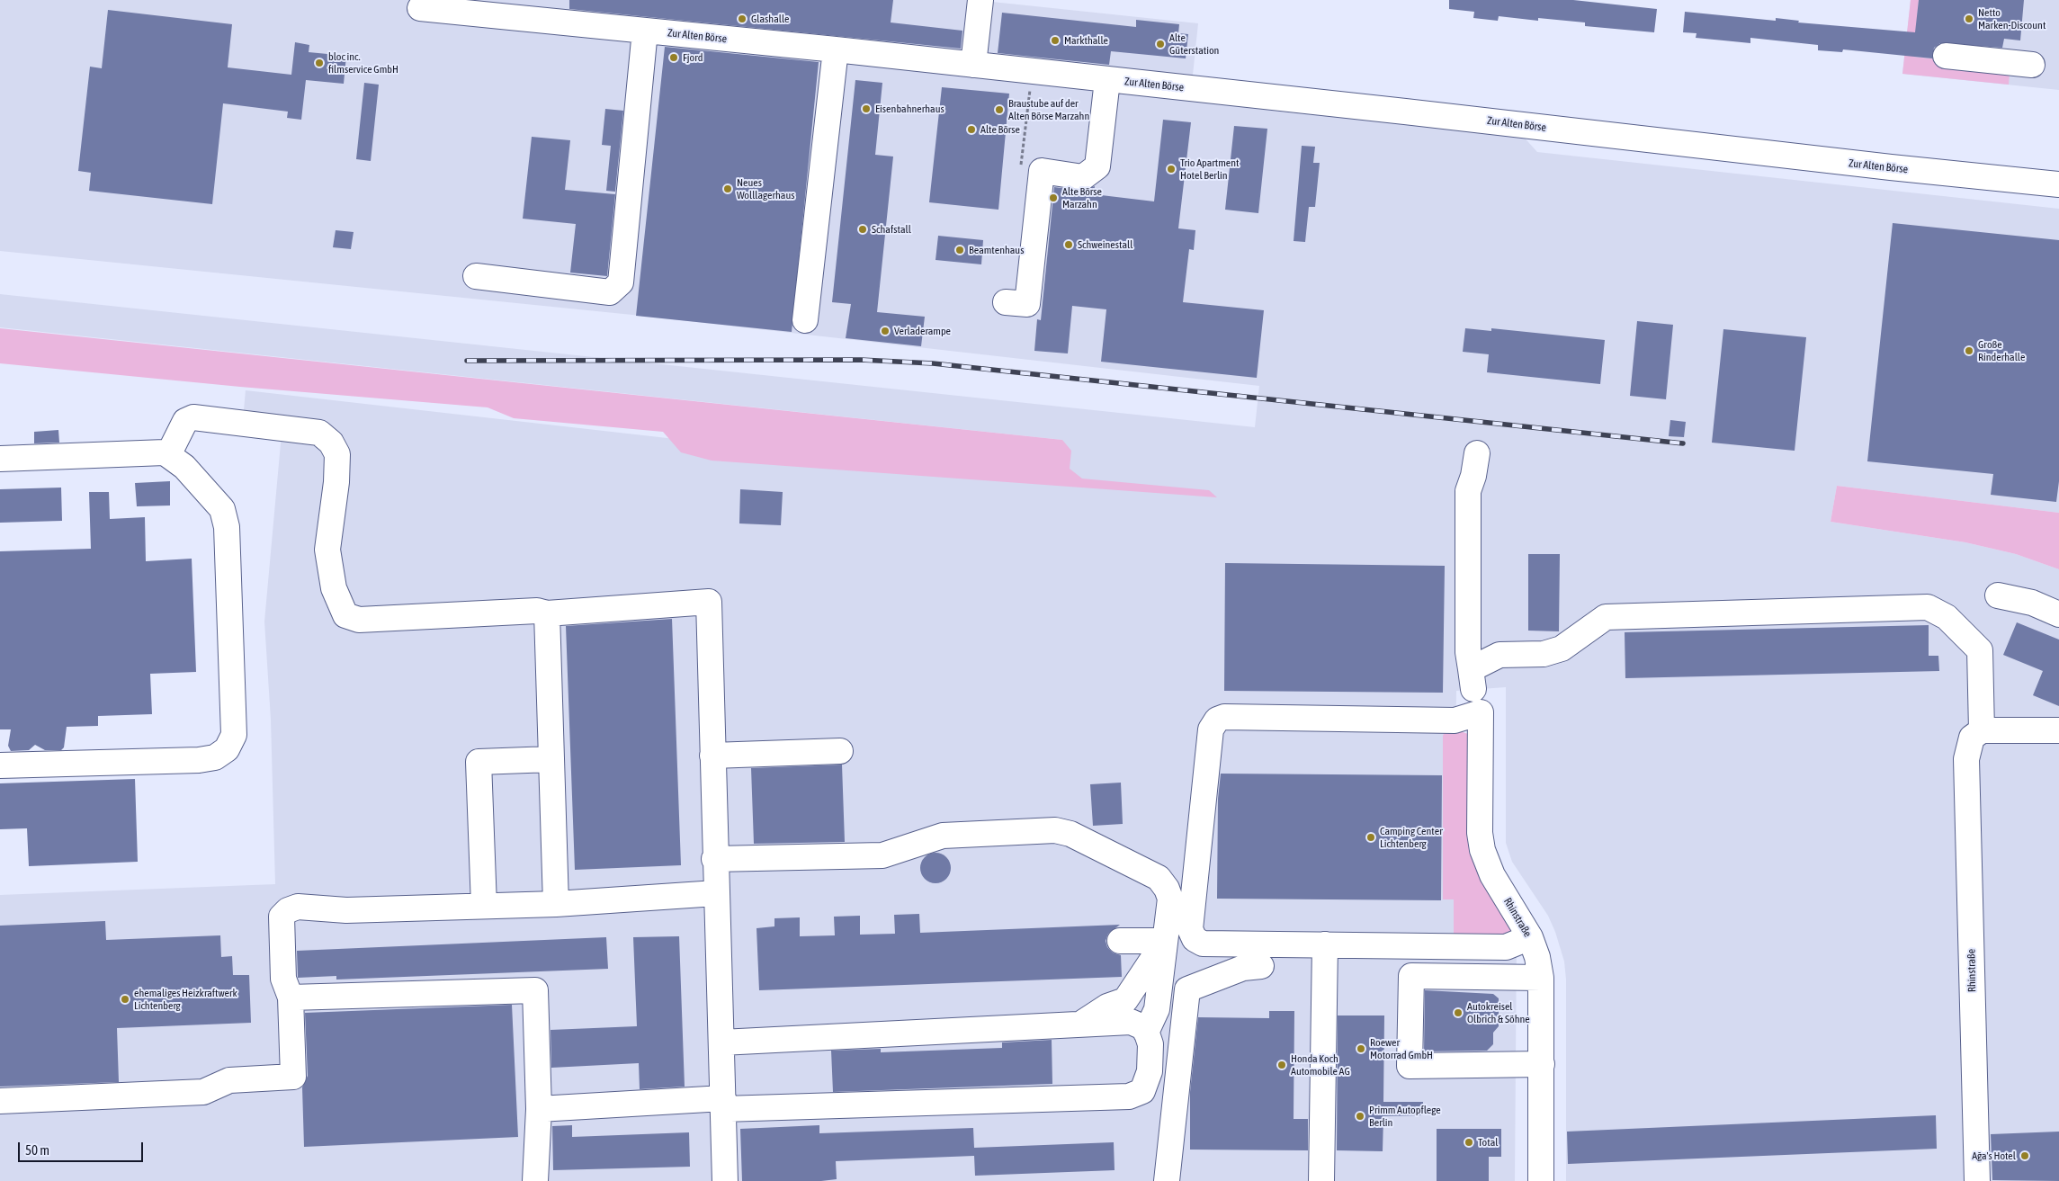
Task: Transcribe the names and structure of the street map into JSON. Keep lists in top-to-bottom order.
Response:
{
  "streets": {
    "street": ["Zur Alten Börse", "Rhinstraße"]
  },
  "places": [
    "Glashalle",
    "Netto Marken-Discount",
    "Markthalle",
    "Alte Güterstation",
    "Fjord",
    "bloc inc. filmservice GmbH",
    "Eisenbahnerhaus",
    "Braustube auf der Alten Börse Marzahn",
    "Alte Börse",
    "Trio Apartment Hotel Berlin",
    "Neues Wolllagerhaus",
    "Alte Börse Marzahn",
    "Schafstall",
    "Schweinestall",
    "Beamtenhaus",
    "Verladerampe",
    "Große Rinderhalle",
    "Camping Center Lichtenberg",
    "ehemaliges Heizkraftwerk Lichtenberg",
    "Autokreisel Olbrich & Söhne",
    "Roewer Motorrad GmbH",
    "Honda Koch Automobile AG",
    "Primm Autopflege Berlin",
    "Total",
    "Ağa's Hotel"
  ],
  "scale_bar": "50 m"
}
